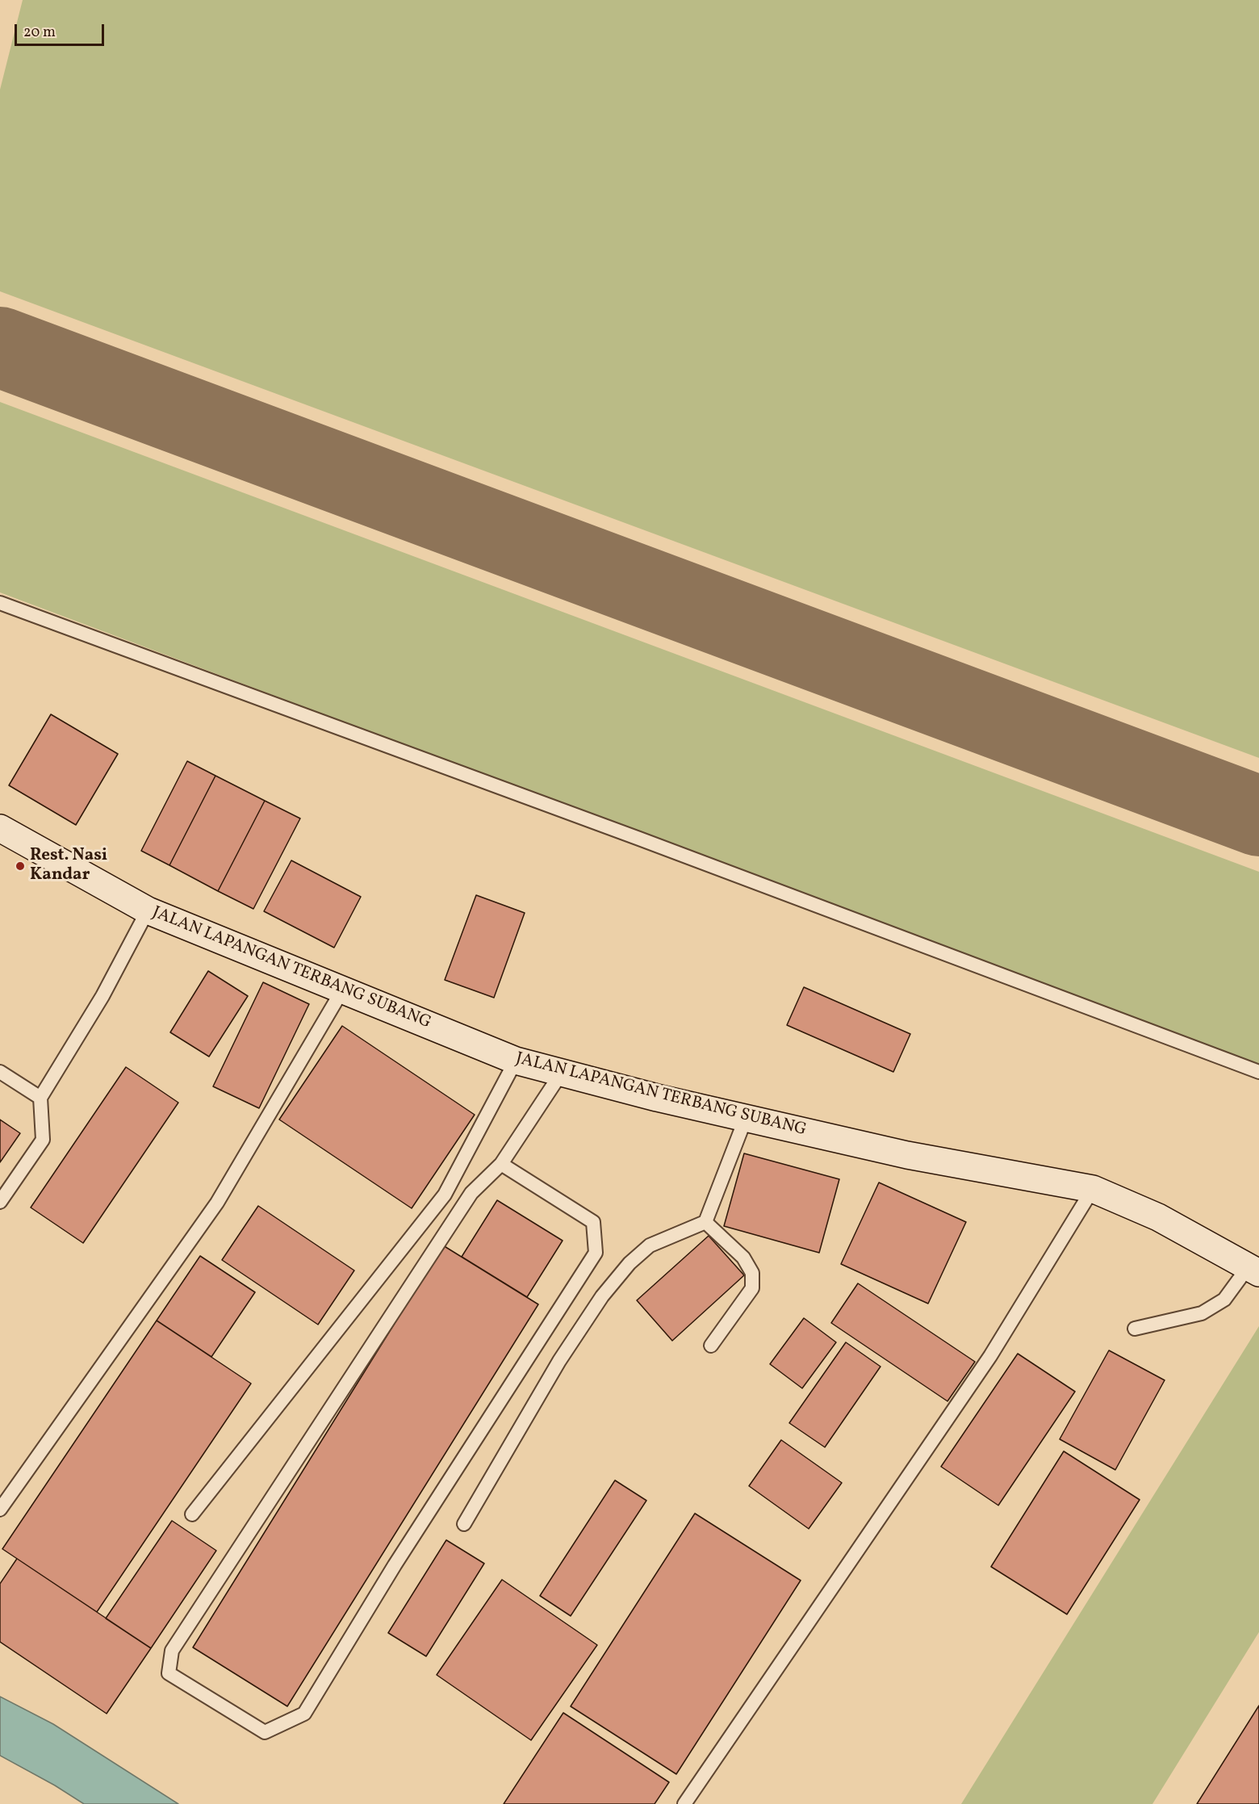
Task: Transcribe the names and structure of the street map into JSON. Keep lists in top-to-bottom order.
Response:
{
  "streets": {
    "street": ["JALAN LAPANGAN TERBANG SUBANG"]
  },
  "places": ["Rest. Nasi Kandar"],
  "scale_bar": "20 m"
}
